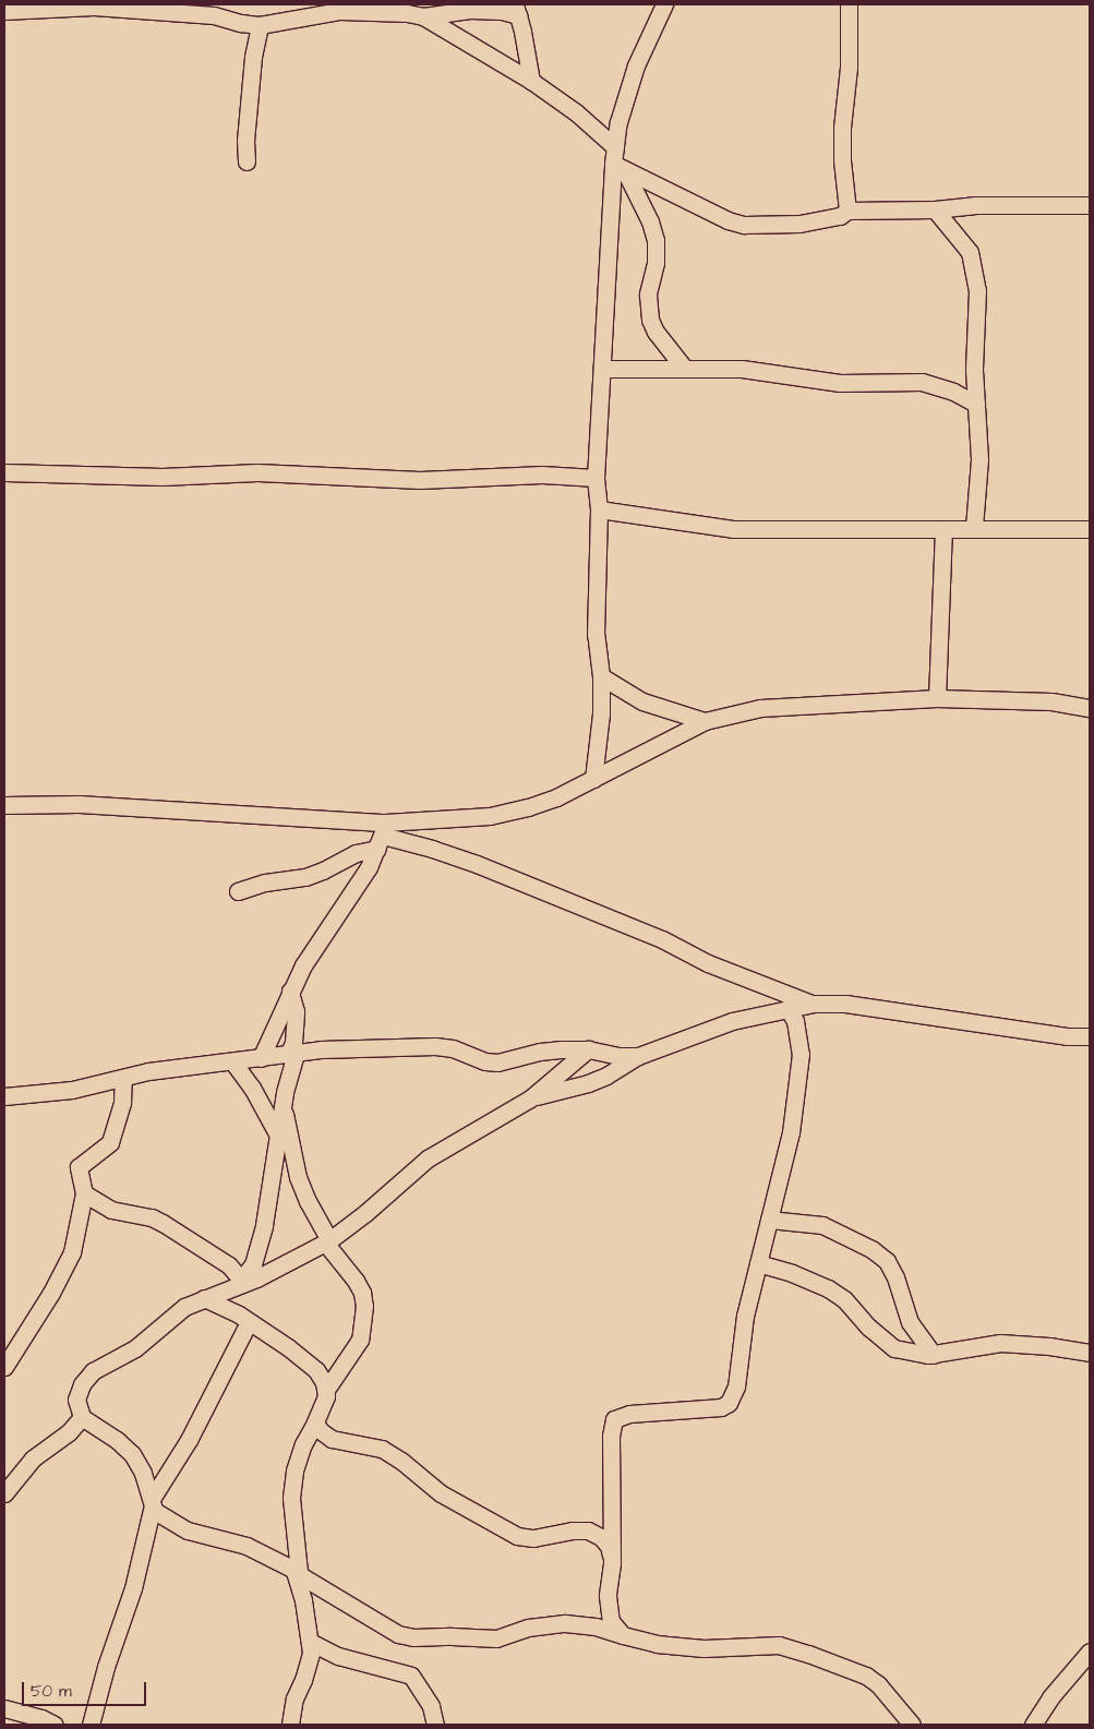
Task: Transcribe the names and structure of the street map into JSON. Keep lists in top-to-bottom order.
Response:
{
  "scale_bar": "50 m"
}
